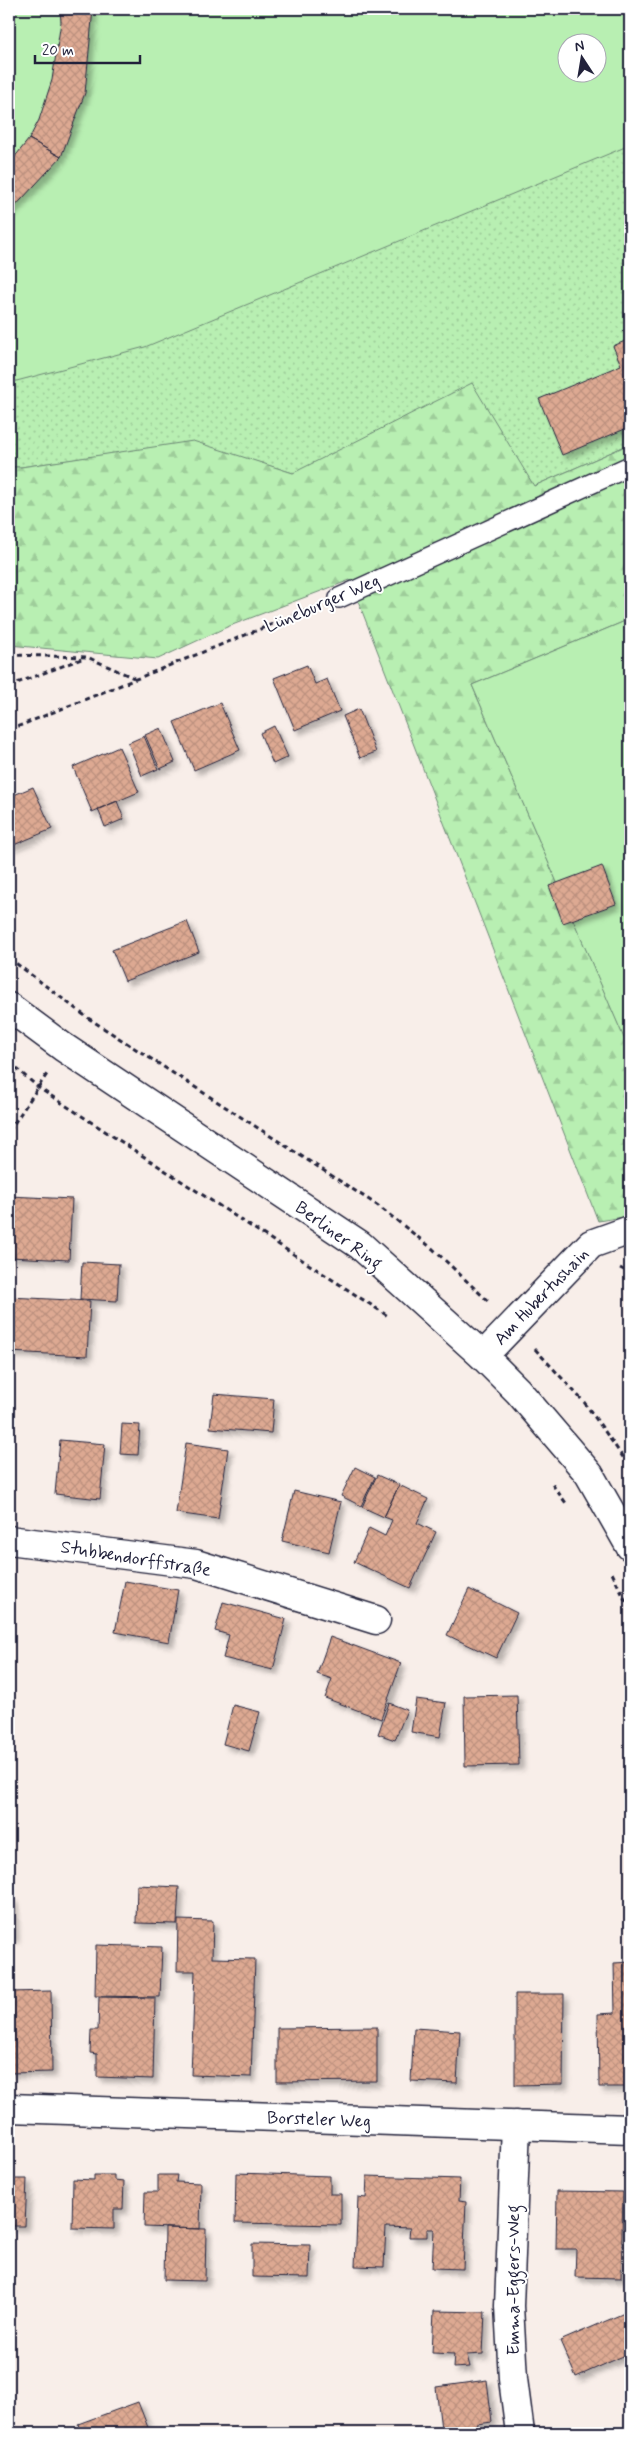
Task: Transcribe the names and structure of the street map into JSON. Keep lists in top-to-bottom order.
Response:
{
  "streets": {
    "street": [
      "Berliner Ring",
      "Am Hubertushain",
      "Stubbendorffstraße",
      "Borsteler Weg",
      "Emma-Eggers-Weg"
    ],
    "lane": ["Lüneburger Weg"]
  },
  "crossings": [
    ["Berliner Ring", "Am Hubertushain"],
    ["Borsteler Weg", "Emma-Eggers-Weg"]
  ],
  "scale_bar": "20 m",
  "north": "top"
}
